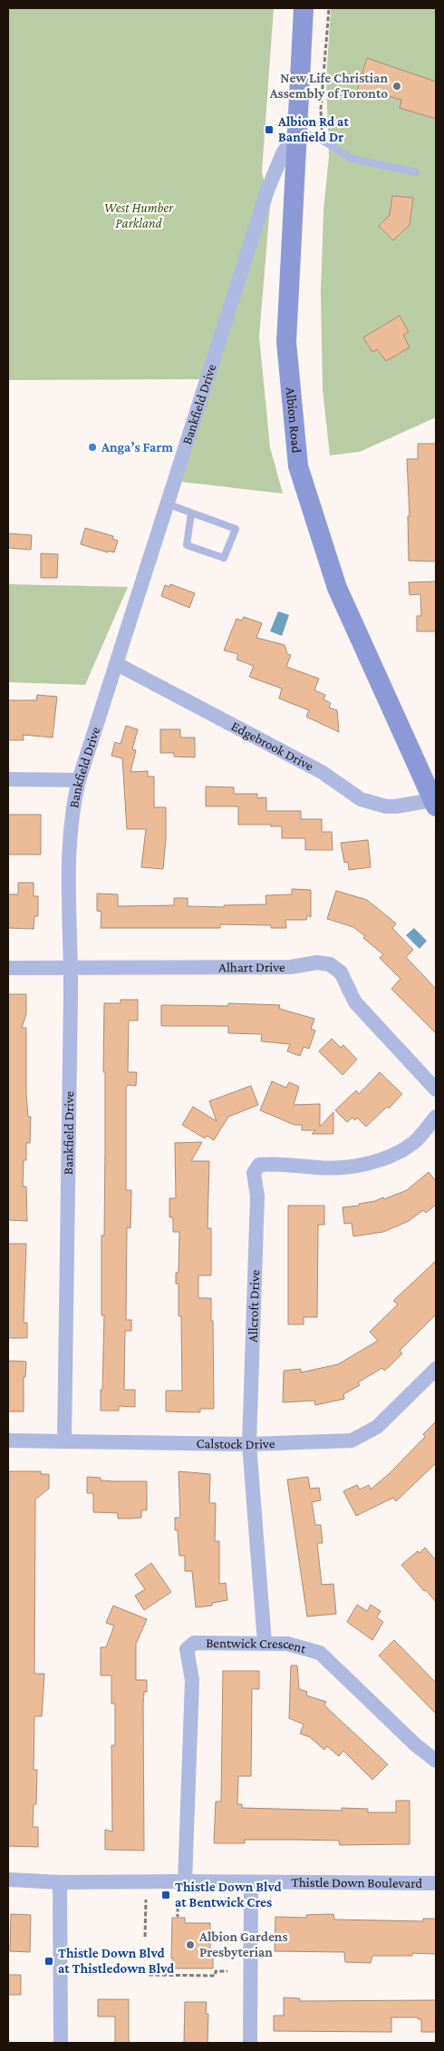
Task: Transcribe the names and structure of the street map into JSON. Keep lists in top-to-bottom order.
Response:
{
  "streets": {
    "main road": ["Albion Road"],
    "street": [
      "Bankfield Drive",
      "Edgebrook Drive",
      "Alhart Drive",
      "Allcroft Drive",
      "Calstock Drive",
      "Bentwick Crescent",
      "Thistle Down Boulevard"
    ]
  },
  "crossings": [
    ["Bankfield Drive", "Albion Road"],
    ["Bankfield Drive", "Edgebrook Drive"],
    ["Bankfield Drive", "Alhart Drive"],
    ["Bankfield Drive", "Calstock Drive"],
    ["Albion Road", "Edgebrook Drive"],
    ["Allcroft Drive", "Calstock Drive"],
    ["Allcroft Drive", "Bentwick Crescent"],
    ["Bentwick Crescent", "Thistle Down Boulevard"]
  ],
  "parks": ["West Humber Parkland"],
  "places": {
    "other": ["New Life Christian Assembly of Toronto", "Anga’s Farm", "Albion Gardens Presbyterian"],
    "transit": ["Albion Rd at Banfield Dr", "Thistle Down Blvd at Bentwick Cres", "Thistle Down Blvd at Thistledown Blvd"]
  }
}
